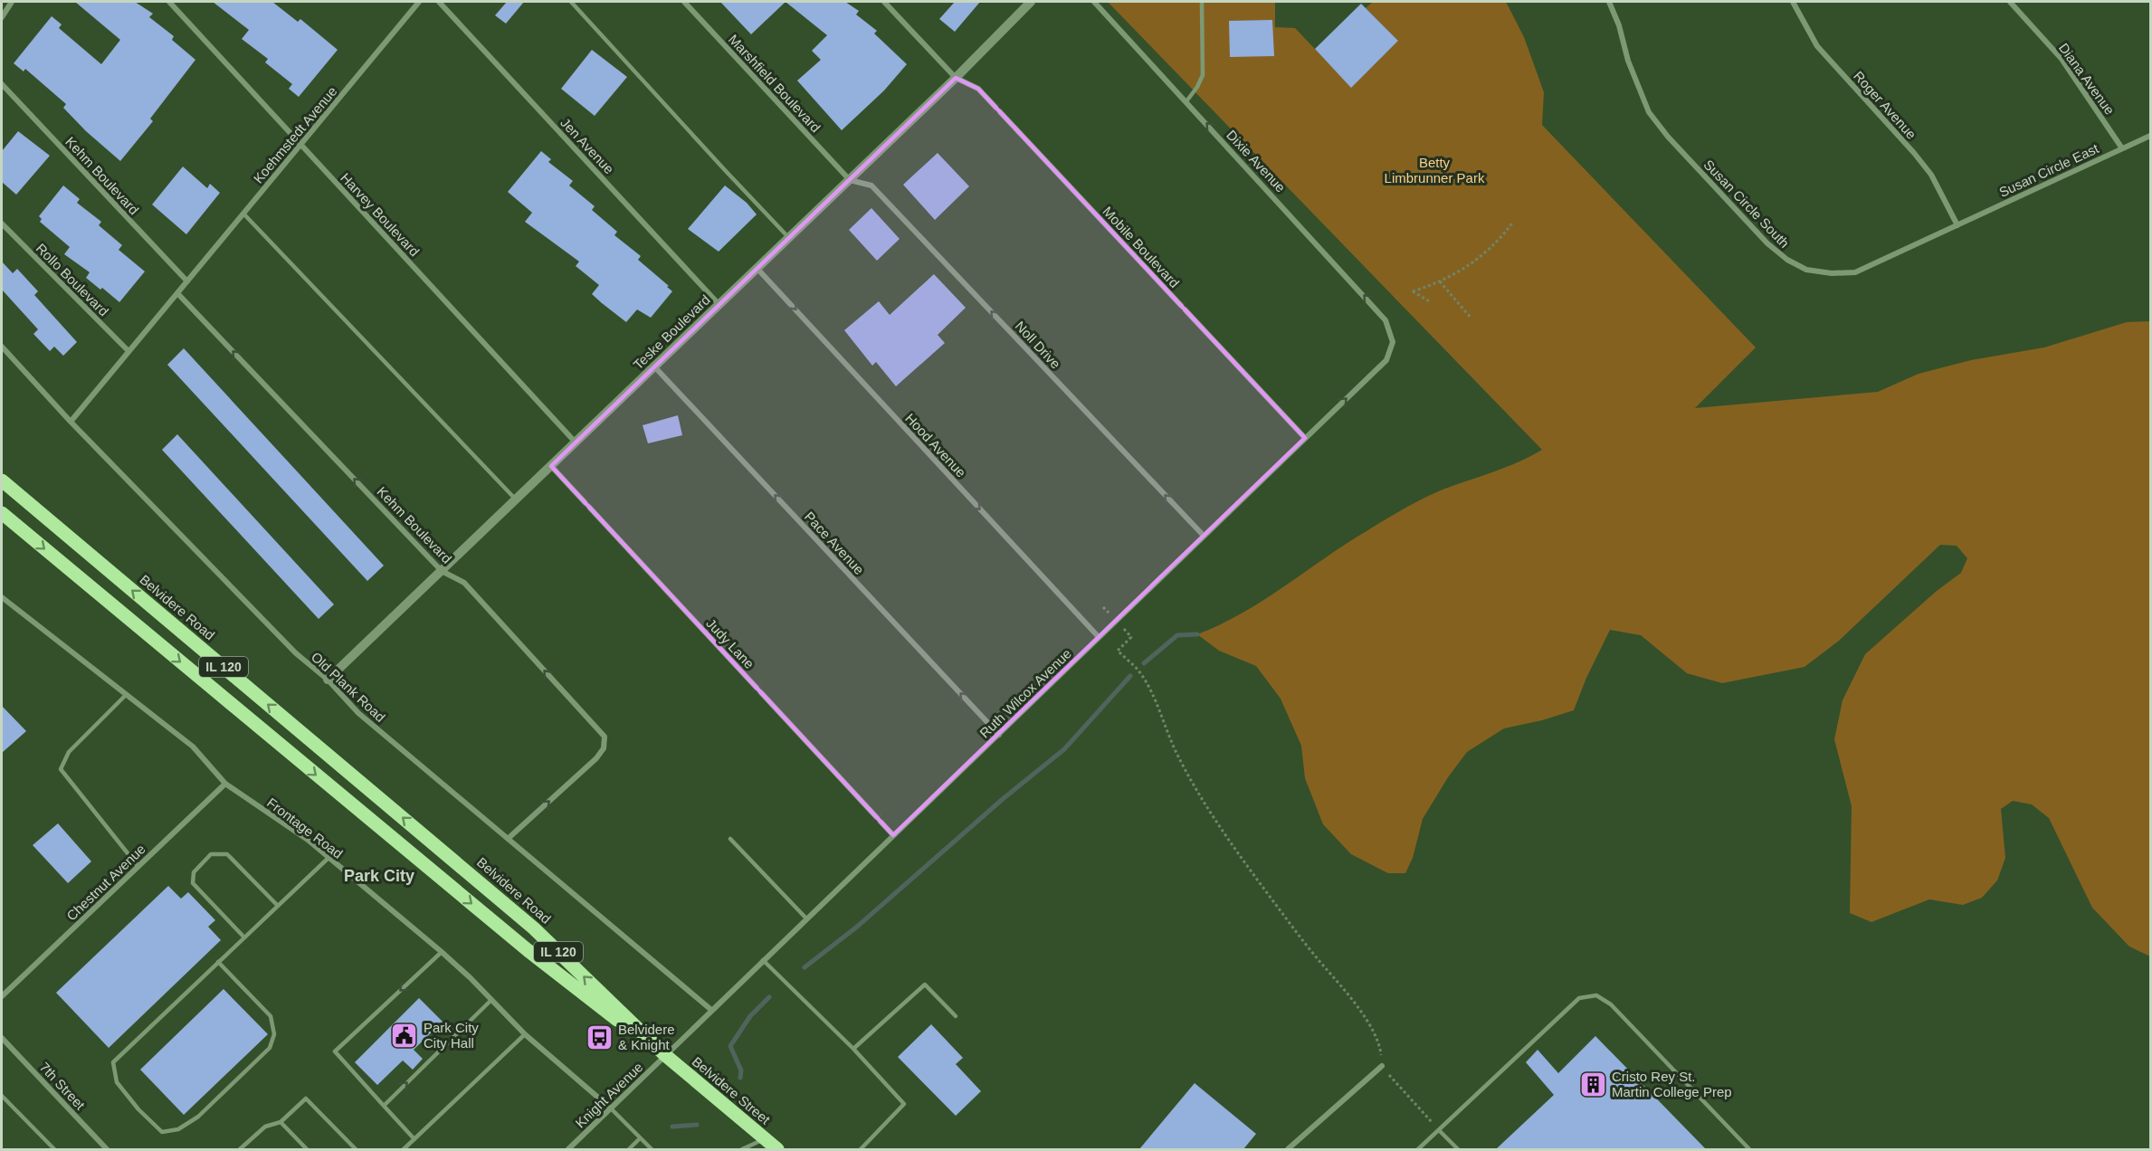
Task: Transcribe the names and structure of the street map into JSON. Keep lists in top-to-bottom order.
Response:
{
  "streets": {
    "main road": ["Belvidere Road", "IL 120", "Belvidere Street"],
    "street": [
      "Diana Avenue",
      "Marshfield Boulevard",
      "Roger Avenue",
      "Koehmstedt Avenue",
      "Jen Avenue",
      "Dixie Avenue",
      "Susan Circle East",
      "Kehm Boulevard",
      "Susan Circle South",
      "Harvey Boulevard",
      "Mobile Boulevard",
      "Rollo Boulevard",
      "Teske Boulevard",
      "Noll Drive",
      "Hood Avenue",
      "Pace Avenue",
      "Judy Lane",
      "Old Plank Road",
      "Ruth Wilcox Avenue",
      "Frontage Road",
      "Chestnut Avenue",
      "7th Street",
      "Knight Avenue"
    ]
  },
  "crossings": [
    ["Diana Avenue", "Susan Circle East"],
    ["Marshfield Boulevard", "Teske Boulevard"],
    ["Marshfield Boulevard", "Noll Drive"],
    ["Roger Avenue", "Susan Circle East"],
    ["Roger Avenue", "Susan Circle South"],
    ["Koehmstedt Avenue", "Kehm Boulevard"],
    ["Koehmstedt Avenue", "Harvey Boulevard"],
    ["Jen Avenue", "Teske Boulevard"],
    ["Dixie Avenue", "Ruth Wilcox Avenue"],
    ["Susan Circle East", "Susan Circle South"],
    ["Kehm Boulevard", "Teske Boulevard"],
    ["Kehm Boulevard", "Old Plank Road"],
    ["Harvey Boulevard", "Teske Boulevard"],
    ["Mobile Boulevard", "Teske Boulevard"],
    ["Mobile Boulevard", "Ruth Wilcox Avenue"],
    ["Teske Boulevard", "Noll Drive"],
    ["Teske Boulevard", "Hood Avenue"],
    ["Teske Boulevard", "Pace Avenue"],
    ["Teske Boulevard", "Judy Lane"],
    ["Teske Boulevard", "Old Plank Road"],
    ["Noll Drive", "Ruth Wilcox Avenue"],
    ["Hood Avenue", "Ruth Wilcox Avenue"],
    ["Pace Avenue", "Ruth Wilcox Avenue"],
    ["Belvidere Road", "IL 120"],
    ["Belvidere Road", "Ruth Wilcox Avenue"],
    ["Belvidere Road", "Belvidere Street"],
    ["Belvidere Road", "Knight Avenue"],
    ["Judy Lane", "Ruth Wilcox Avenue"],
    ["IL 120", "Ruth Wilcox Avenue"],
    ["IL 120", "Belvidere Street"],
    ["IL 120", "Knight Avenue"],
    ["Old Plank Road", "Ruth Wilcox Avenue"],
    ["Ruth Wilcox Avenue", "Belvidere Street"],
    ["Ruth Wilcox Avenue", "Knight Avenue"],
    ["Frontage Road", "Chestnut Avenue"],
    ["Frontage Road", "Knight Avenue"],
    ["Belvidere Street", "Knight Avenue"]
  ],
  "one_way": [
    "Dixie Avenue",
    "Kehm Boulevard",
    "Mobile Boulevard",
    "Noll Drive",
    "Hood Avenue",
    "Pace Avenue",
    "Judy Lane"
  ],
  "districts": ["Park City"],
  "parks": ["Betty Limbrunner Park"],
  "places": {
    "public building": ["Park City City Hall"],
    "bus stop": ["Belvidere & Knight"],
    "building": ["Cristo Rey St. Martin College Prep"]
  }
}
